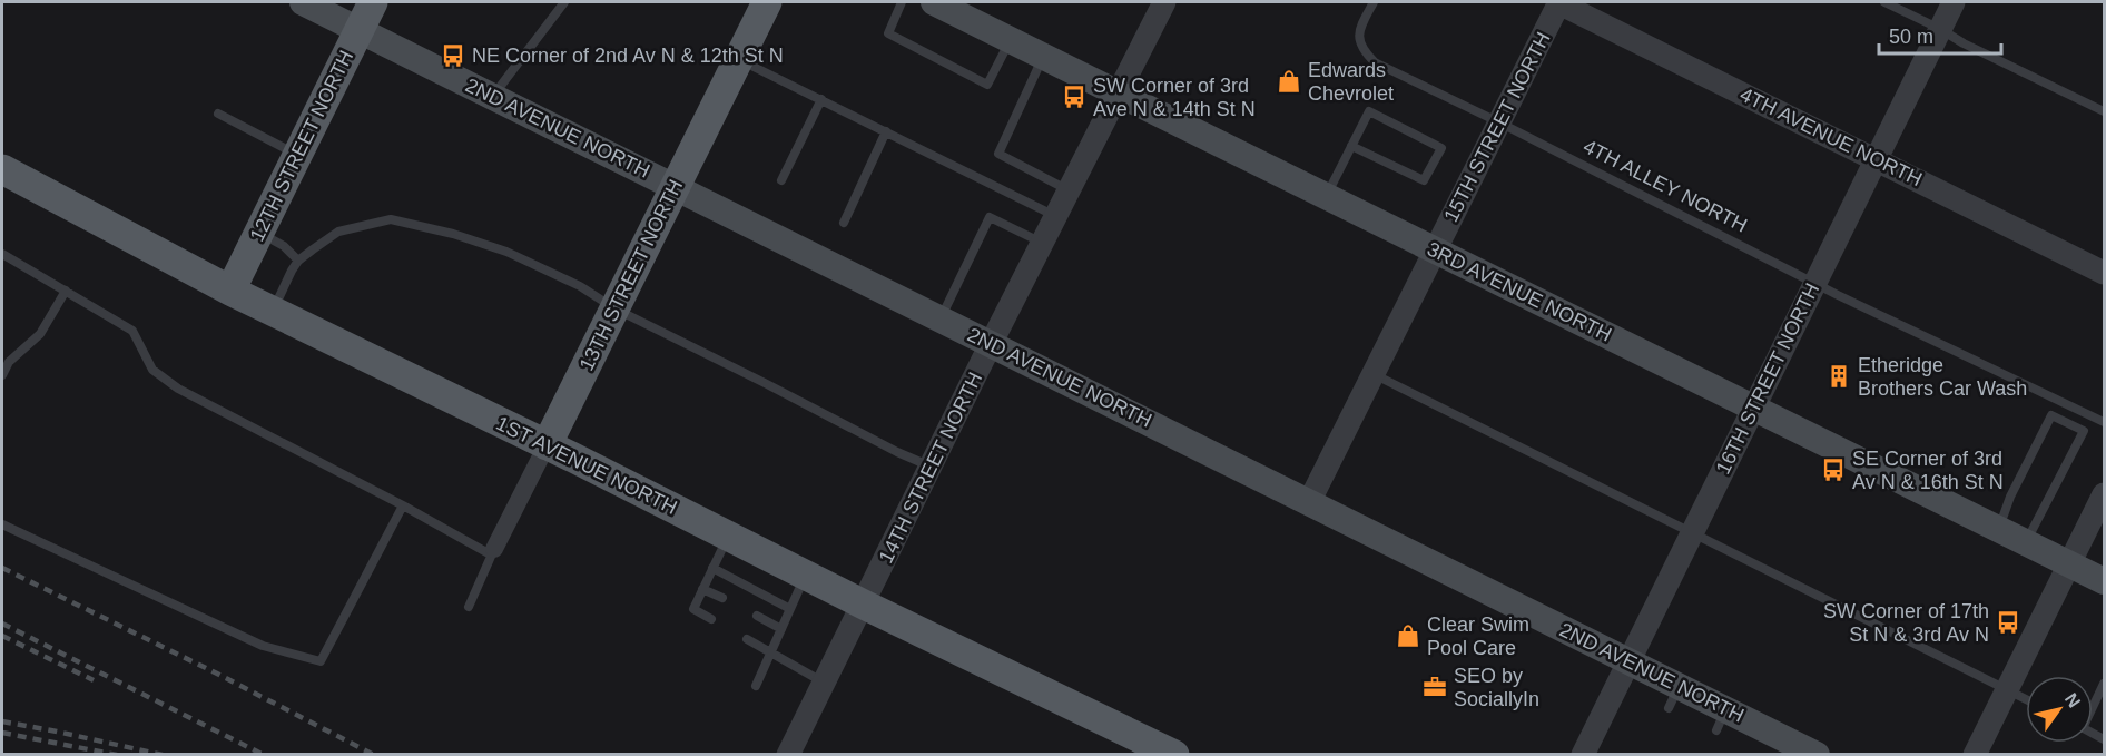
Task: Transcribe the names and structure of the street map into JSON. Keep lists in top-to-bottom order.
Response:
{
  "streets": {
    "main road": [
      "2ND AVENUE NORTH",
      "12TH STREET NORTH",
      "13TH STREET NORTH",
      "3RD AVENUE NORTH",
      "1ST AVENUE NORTH"
    ],
    "street": [
      "15TH STREET NORTH",
      "4TH AVENUE NORTH",
      "16TH STREET NORTH",
      "14TH STREET NORTH"
    ],
    "lane": ["4TH ALLEY NORTH"]
  },
  "crossings": [
    ["15TH STREET NORTH", "2ND AVENUE NORTH"],
    ["15TH STREET NORTH", "4TH AVENUE NORTH"],
    ["15TH STREET NORTH", "4TH ALLEY NORTH"],
    ["15TH STREET NORTH", "3RD AVENUE NORTH"],
    ["2ND AVENUE NORTH", "12TH STREET NORTH"],
    ["2ND AVENUE NORTH", "13TH STREET NORTH"],
    ["2ND AVENUE NORTH", "16TH STREET NORTH"],
    ["2ND AVENUE NORTH", "14TH STREET NORTH"],
    ["4TH AVENUE NORTH", "16TH STREET NORTH"],
    ["12TH STREET NORTH", "1ST AVENUE NORTH"],
    ["4TH ALLEY NORTH", "16TH STREET NORTH"],
    ["13TH STREET NORTH", "1ST AVENUE NORTH"],
    ["3RD AVENUE NORTH", "16TH STREET NORTH"],
    ["3RD AVENUE NORTH", "14TH STREET NORTH"],
    ["1ST AVENUE NORTH", "14TH STREET NORTH"]
  ],
  "places": {
    "bus stop": [
      "NE Corner of 2nd Av N & 12th St N",
      "SW Corner of 3rd Ave N & 14th St N",
      "SE Corner of 3rd Av N & 16th St N",
      "SW Corner of 17th St N & 3rd Av N"
    ],
    "shop": ["Edwards Chevrolet", "Clear Swim Pool Care"],
    "building": ["Etheridge Brothers Car Wash"],
    "office": ["SEO by SociallyIn"]
  },
  "scale_bar": "50 m",
  "north": "top right"
}
